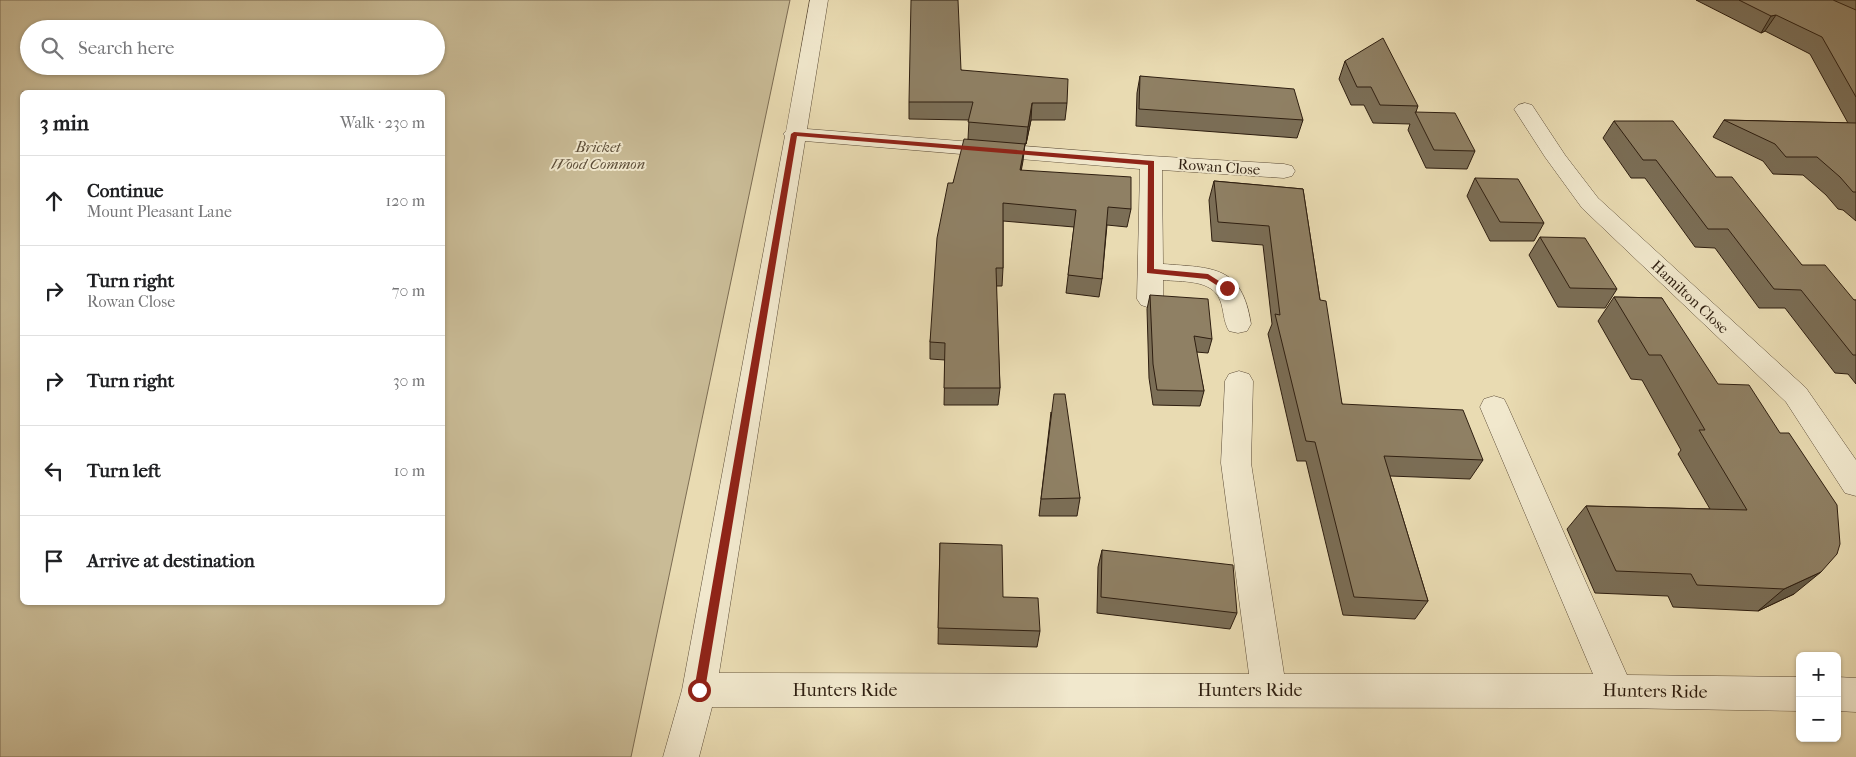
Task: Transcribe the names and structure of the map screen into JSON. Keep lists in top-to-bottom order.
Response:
{
  "streets": {
    "street": ["Rowan Close", "Hamilton Close", "Hunters Ride"]
  },
  "parks": ["Bricket Wood Common"],
  "page": {
    "search": "Search here",
    "heading": ["3 min", "Walk · 230 m"],
    "list": [
      ["Continue", "Mount Pleasant Lane", "120 m"],
      ["Turn right", "Rowan Close", "70 m"],
      ["Turn right", "30 m"],
      ["Turn left", "10 m"],
      "Arrive at destination"
    ],
    "map_buttons": ["+", "−"]
  }
}
